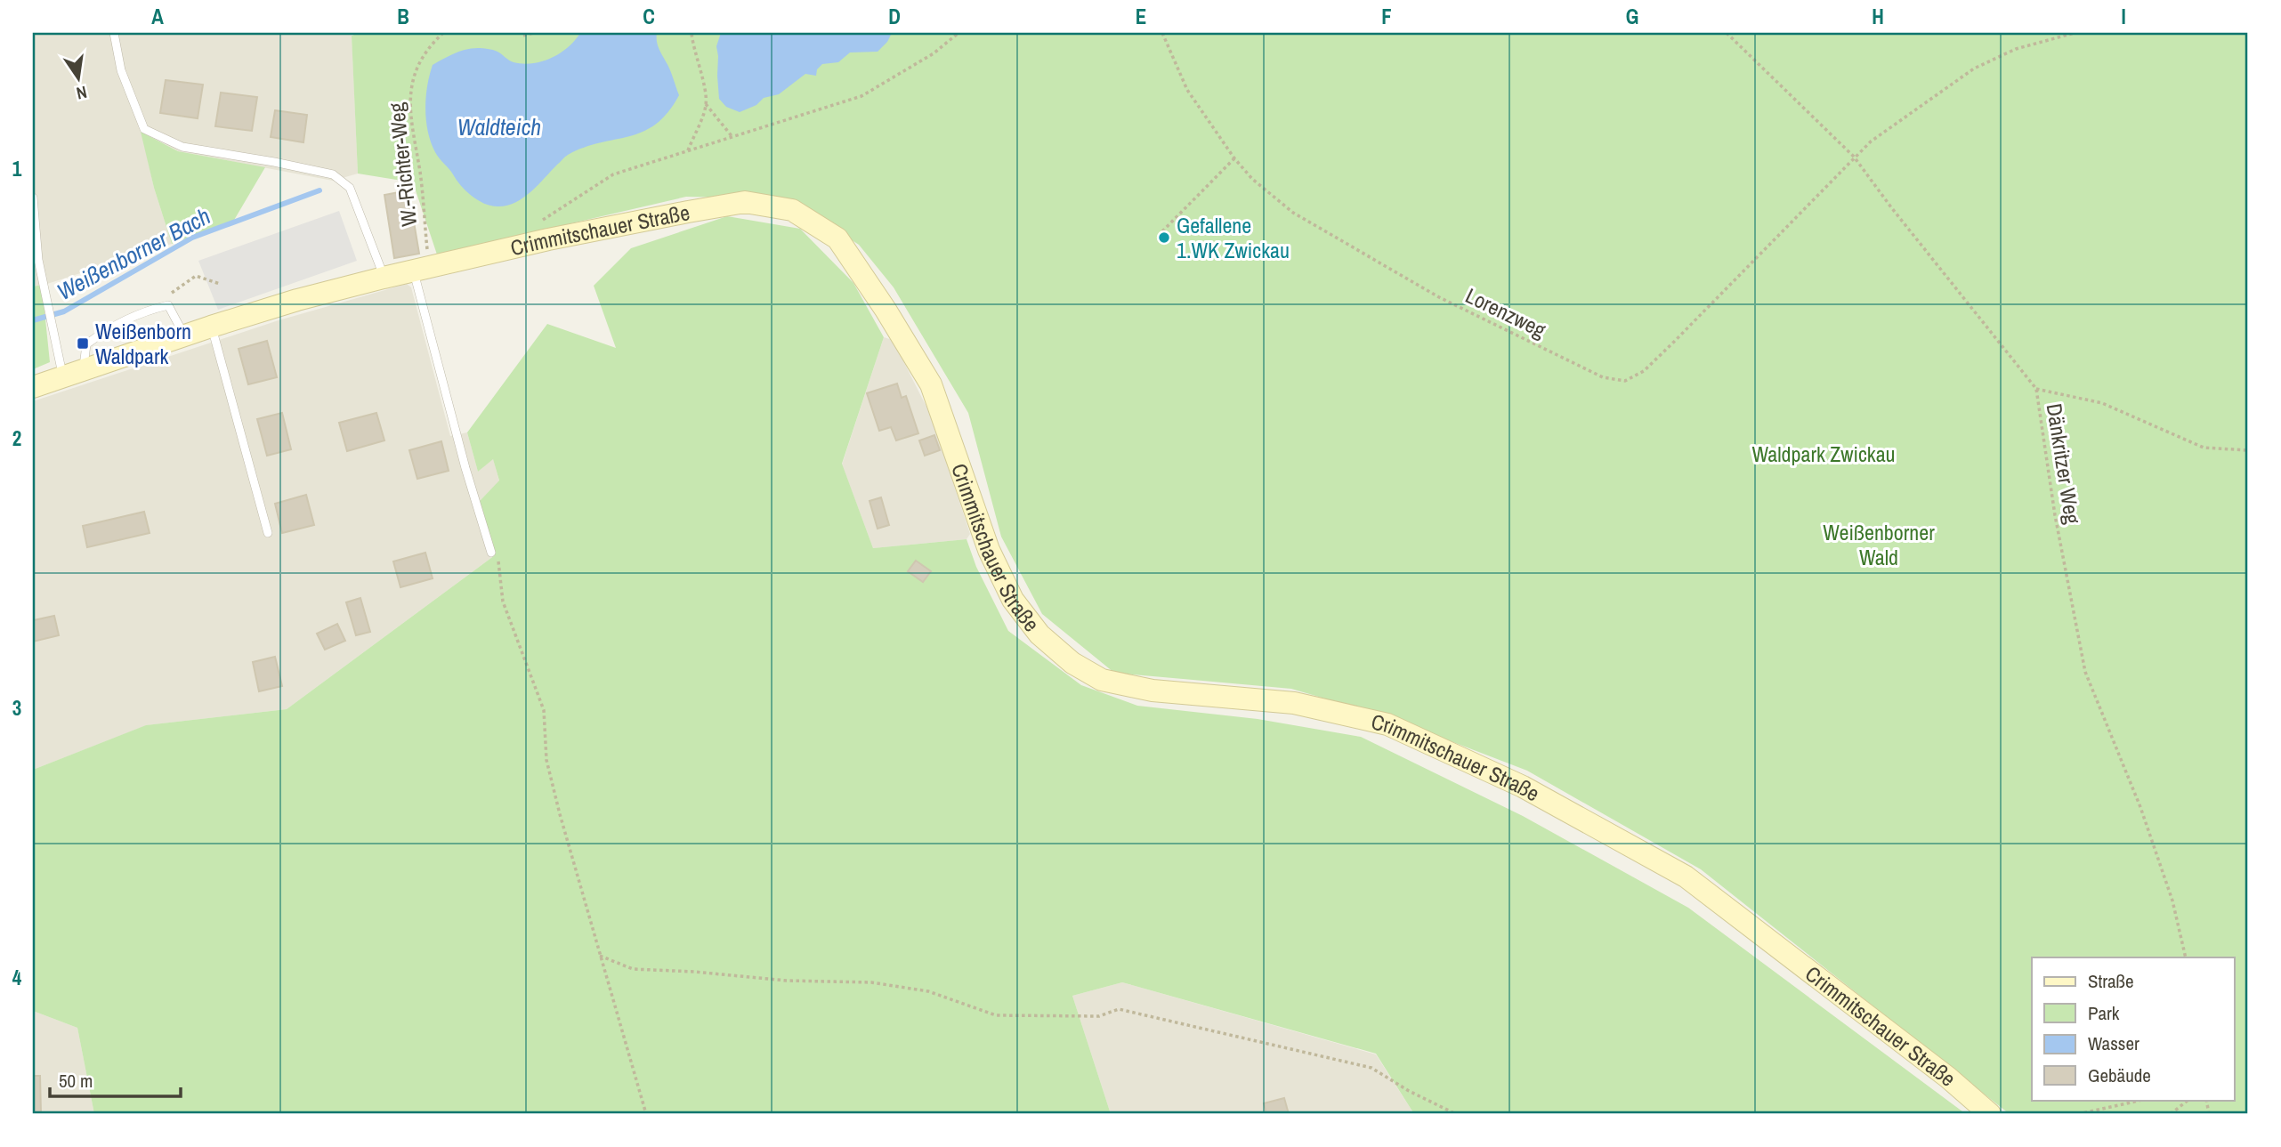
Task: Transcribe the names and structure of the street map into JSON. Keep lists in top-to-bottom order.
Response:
{
  "streets": {
    "main road": ["Crimmitschauer Straße"],
    "path": ["W.-Richter-Weg", "Lorenzweg", "Dänkritzer Weg"]
  },
  "crossings": [
    ["W.-Richter-Weg", "Crimmitschauer Straße"],
    ["Lorenzweg", "Dänkritzer Weg"]
  ],
  "water": ["Waldteich", "Weißenborner Bach"],
  "parks": ["Waldpark Zwickau", "Weißenborner Wald"],
  "places": {
    "other": ["Gefallene 1.WK Zwickau"],
    "transit": ["Weißenborn Waldpark"]
  },
  "legend": [
    "Straße",
    "Park",
    "Wasser",
    "Gebäude"
  ],
  "scale_bar": "50 m",
  "north": "bottom",
  "grid": {
    "columns": [
      "A",
      "B",
      "C",
      "D",
      "E",
      "F",
      "G",
      "H",
      "I"
    ],
    "rows": [
      "1",
      "2",
      "3",
      "4"
    ]
  }
}
